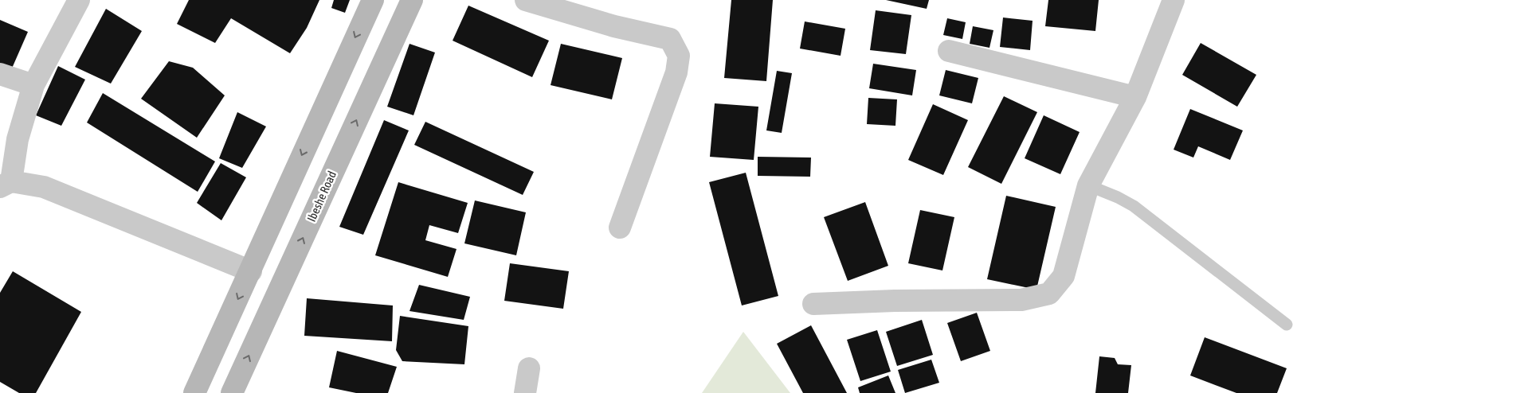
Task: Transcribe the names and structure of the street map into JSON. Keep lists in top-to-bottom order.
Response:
{
  "streets": {
    "main road": ["Ibeshe Road"]
  }
}
